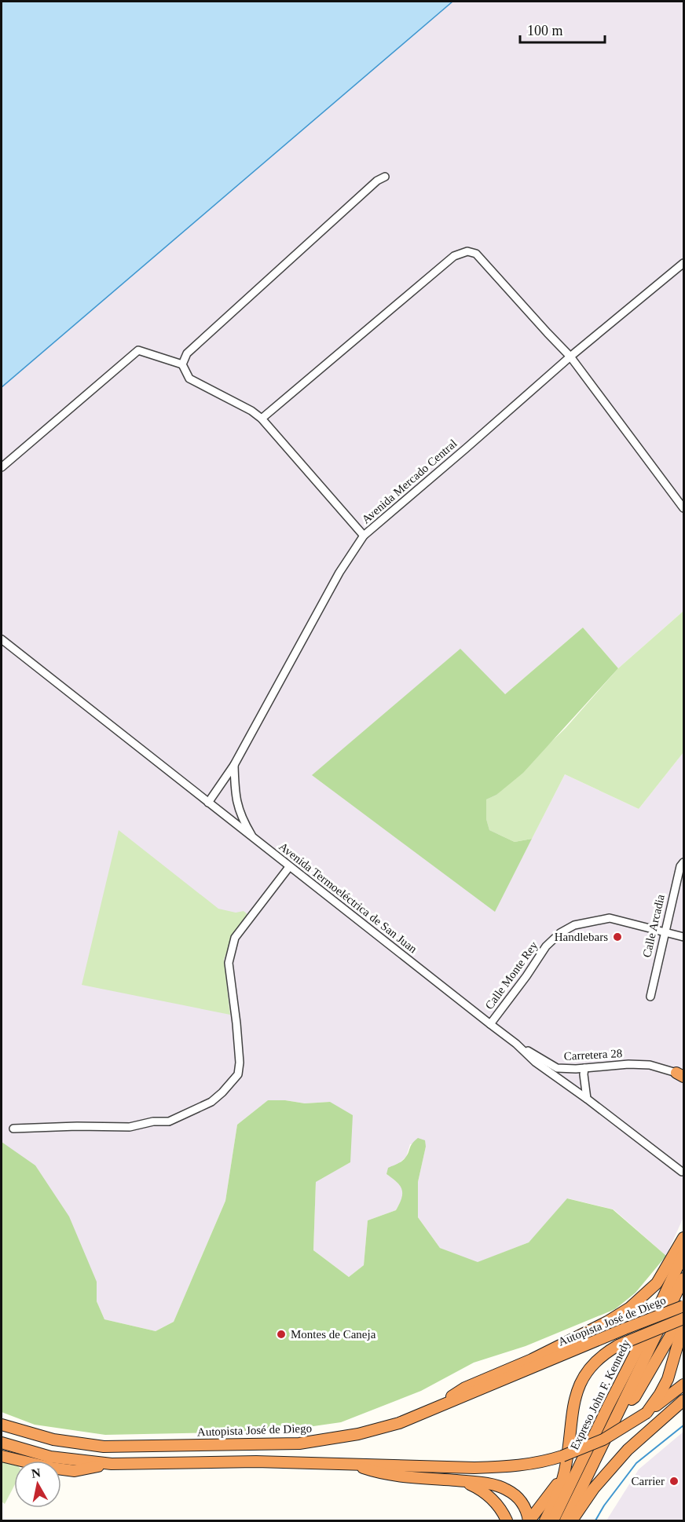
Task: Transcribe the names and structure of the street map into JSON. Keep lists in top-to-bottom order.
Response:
{
  "streets": {
    "highway": ["Autopista José de Diego", "Expreso John F. Kennedy"],
    "street": [
      "Avenida Mercado Central",
      "Avenida Termoeléctrica de San Juan",
      "Calle Arcadia",
      "Calle Monte Rey",
      "Carretera 28"
    ]
  },
  "crossings": [
    ["Avenida Mercado Central", "Avenida Termoeléctrica de San Juan"],
    ["Avenida Termoeléctrica de San Juan", "Calle Monte Rey"],
    ["Avenida Termoeléctrica de San Juan", "Carretera 28"],
    ["Calle Arcadia", "Calle Monte Rey"]
  ],
  "places": ["Handlebars", "Montes de Caneja", "Carrier"],
  "scale_bar": "100 m",
  "north": "top"
}
